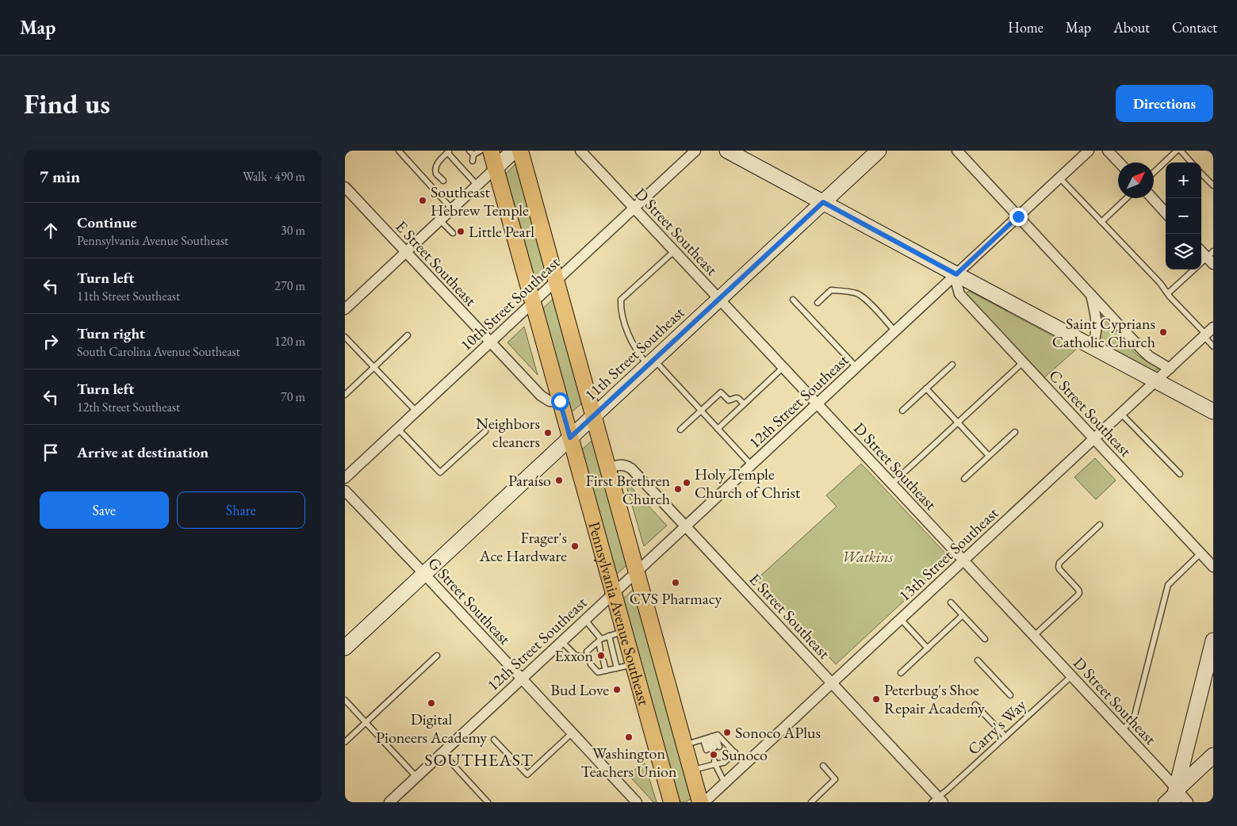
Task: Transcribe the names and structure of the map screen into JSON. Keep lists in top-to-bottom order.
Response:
{
  "streets": {
    "main road": ["Pennsylvania Avenue Southeast"],
    "street": [
      "D Street Southeast",
      "E Street Southeast",
      "10th Street Southeast",
      "11th Street Southeast",
      "12th Street Southeast",
      "C Street Southeast",
      "13th Street Southeast",
      "G Street Southeast"
    ],
    "lane": ["Carry's Way"]
  },
  "crossings": [
    ["D Street Southeast", "10th Street Southeast"],
    ["D Street Southeast", "11th Street Southeast"],
    ["D Street Southeast", "12th Street Southeast"],
    ["D Street Southeast", "13th Street Southeast"],
    ["D Street Southeast", "Carry's Way"],
    ["E Street Southeast", "10th Street Southeast"],
    ["E Street Southeast", "12th Street Southeast"],
    ["E Street Southeast", "13th Street Southeast"],
    ["E Street Southeast", "Pennsylvania Avenue Southeast"],
    ["E Street Southeast", "Carry's Way"],
    ["10th Street Southeast", "Pennsylvania Avenue Southeast"],
    ["11th Street Southeast", "G Street Southeast"],
    ["11th Street Southeast", "Pennsylvania Avenue Southeast"],
    ["12th Street Southeast", "C Street Southeast"],
    ["12th Street Southeast", "G Street Southeast"],
    ["12th Street Southeast", "Pennsylvania Avenue Southeast"],
    ["C Street Southeast", "13th Street Southeast"]
  ],
  "districts": ["SOUTHEAST"],
  "parks": ["Watkins"],
  "places": [
    "Southeast Hebrew Temple",
    "Little Pearl",
    "Saint Cyprians Catholic Church",
    "Neighbors cleaners",
    "Paraíso",
    "Holy Temple Church of Christ",
    "First Brethren Church",
    "Frager's Ace Hardware",
    "CVS Pharmacy",
    "Exxon",
    "Bud Love",
    "Peterbug's Shoe Repair Academy",
    "Digital Pioneers Academy",
    "Sonoco APlus",
    "Washington Teachers Union",
    "Sunoco"
  ],
  "north": "top right",
  "page": {
    "header": "Map",
    "nav": [
      "Home",
      "Map",
      "About",
      "Contact"
    ],
    "buttons": [
      "Directions",
      ["Save", "Share"]
    ],
    "title": "Find us",
    "heading": ["7 min", "Walk · 490 m"],
    "map_buttons": ["+", "−"],
    "list": [
      ["Continue", "Pennsylvania Avenue Southeast", "30 m"],
      ["Turn left", "11th Street Southeast", "270 m"],
      ["Turn right", "South Carolina Avenue Southeast", "120 m"],
      ["Turn left", "12th Street Southeast", "70 m"],
      "Arrive at destination"
    ]
  }
}
